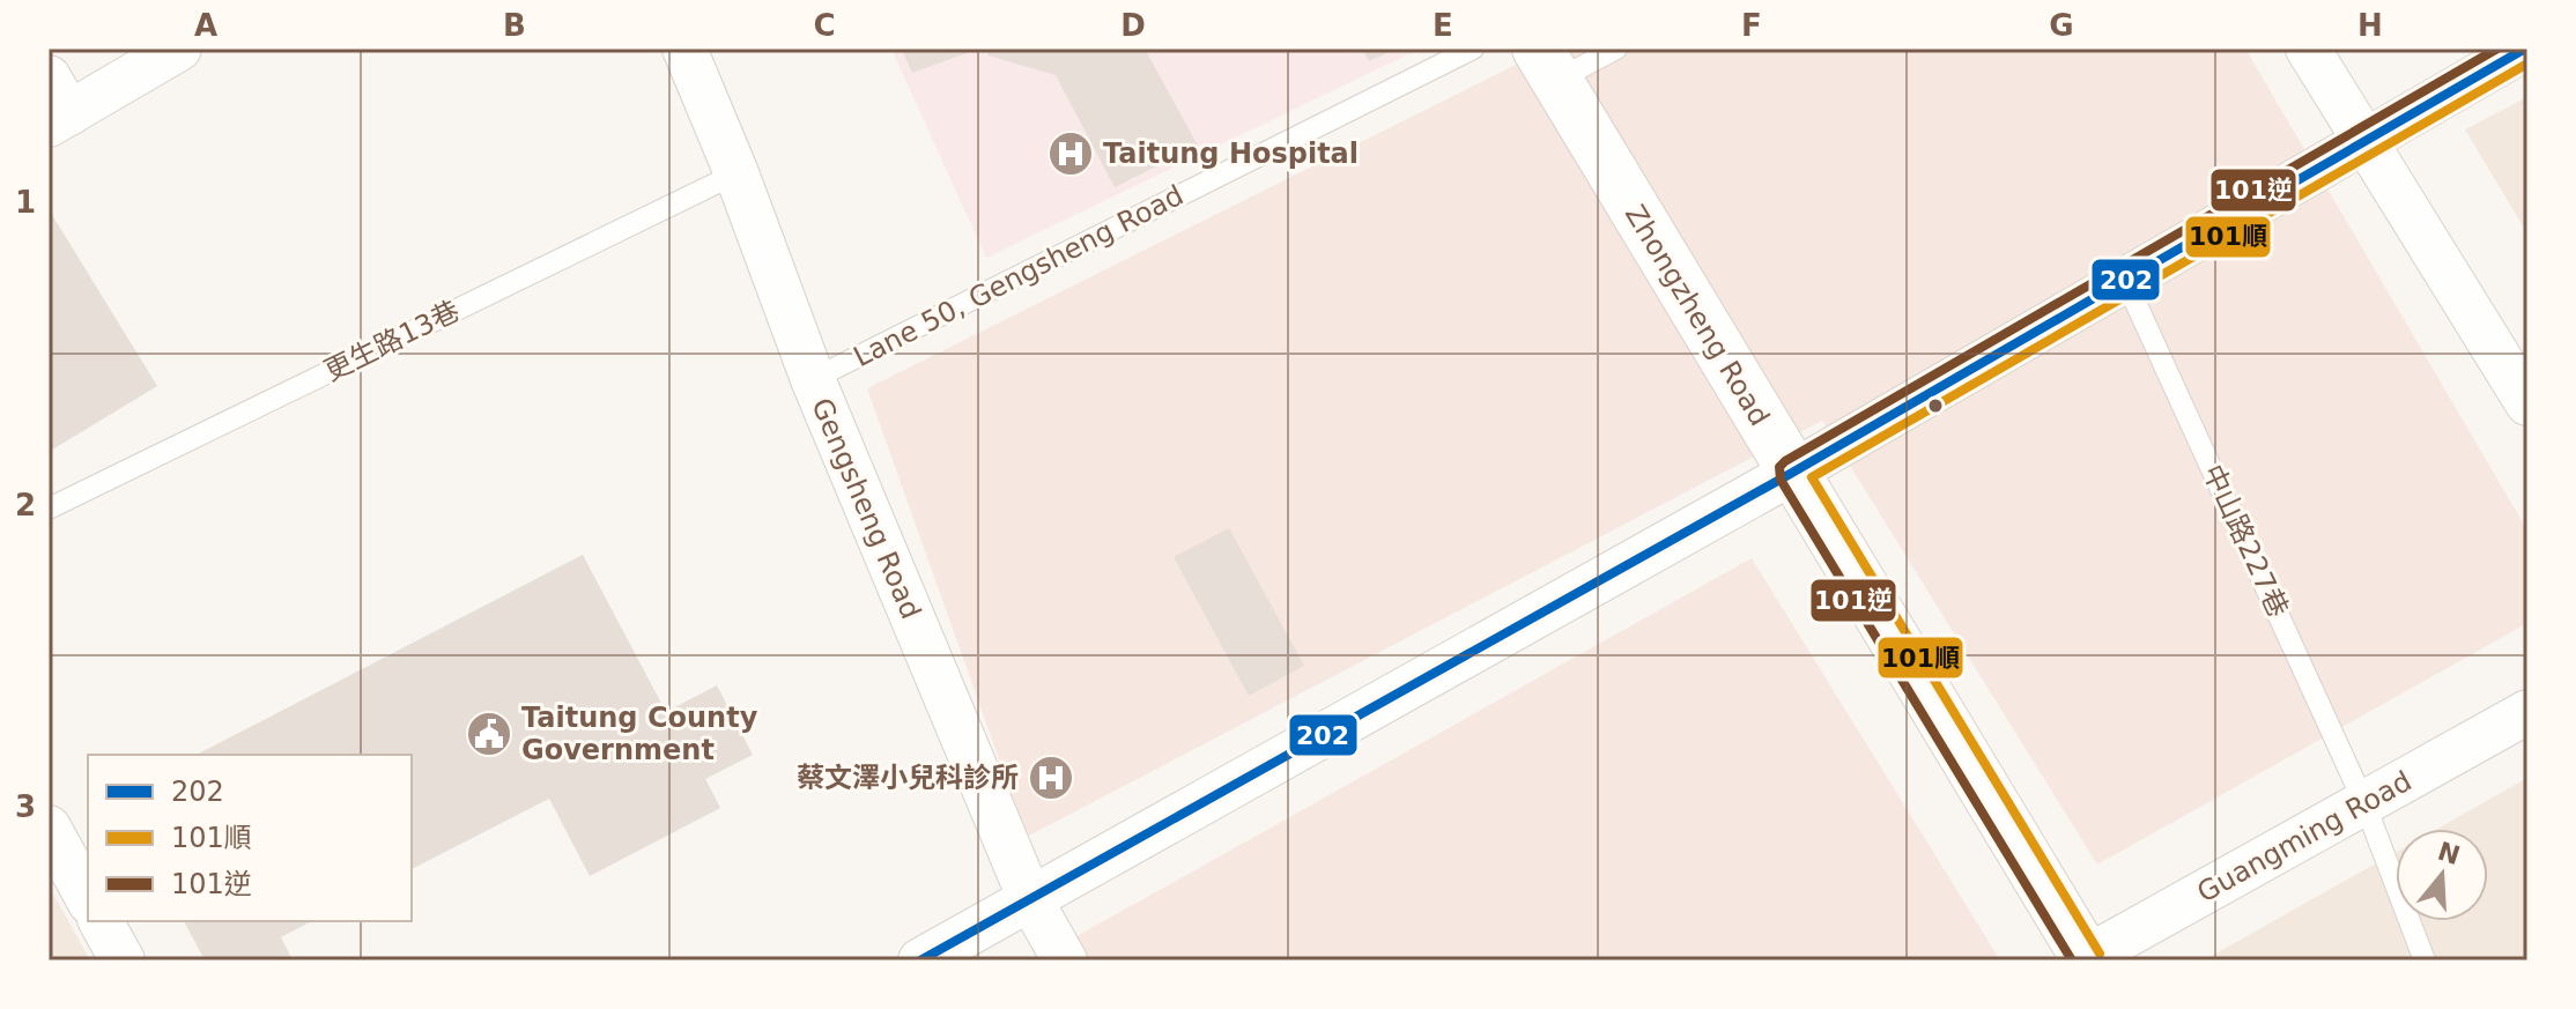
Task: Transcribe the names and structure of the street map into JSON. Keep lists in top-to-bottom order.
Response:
{
  "streets": {
    "street": ["Zhongzheng Road", "Gengsheng Road", "Guangming Road"],
    "lane": ["Lane 50, Gengsheng Road", "更生路13巷", "中山路227巷"]
  },
  "crossings": [
    ["Lane 50, Gengsheng Road", "Gengsheng Road"],
    ["Zhongzheng Road", "Guangming Road"],
    ["更生路13巷", "Gengsheng Road"],
    ["中山路227巷", "Guangming Road"]
  ],
  "places": {
    "hospital": ["Taitung Hospital", "蔡文澤小兒科診所"],
    "public building": ["Taitung County Government"]
  },
  "lines": ["transit line 202", "transit line 101逆", "transit line 101順"],
  "legend": ["202", "101順", "101逆"],
  "north": "top",
  "grid": {
    "columns": [
      "A",
      "B",
      "C",
      "D",
      "E",
      "F",
      "G",
      "H"
    ],
    "rows": ["1", "2", "3"]
  }
}
